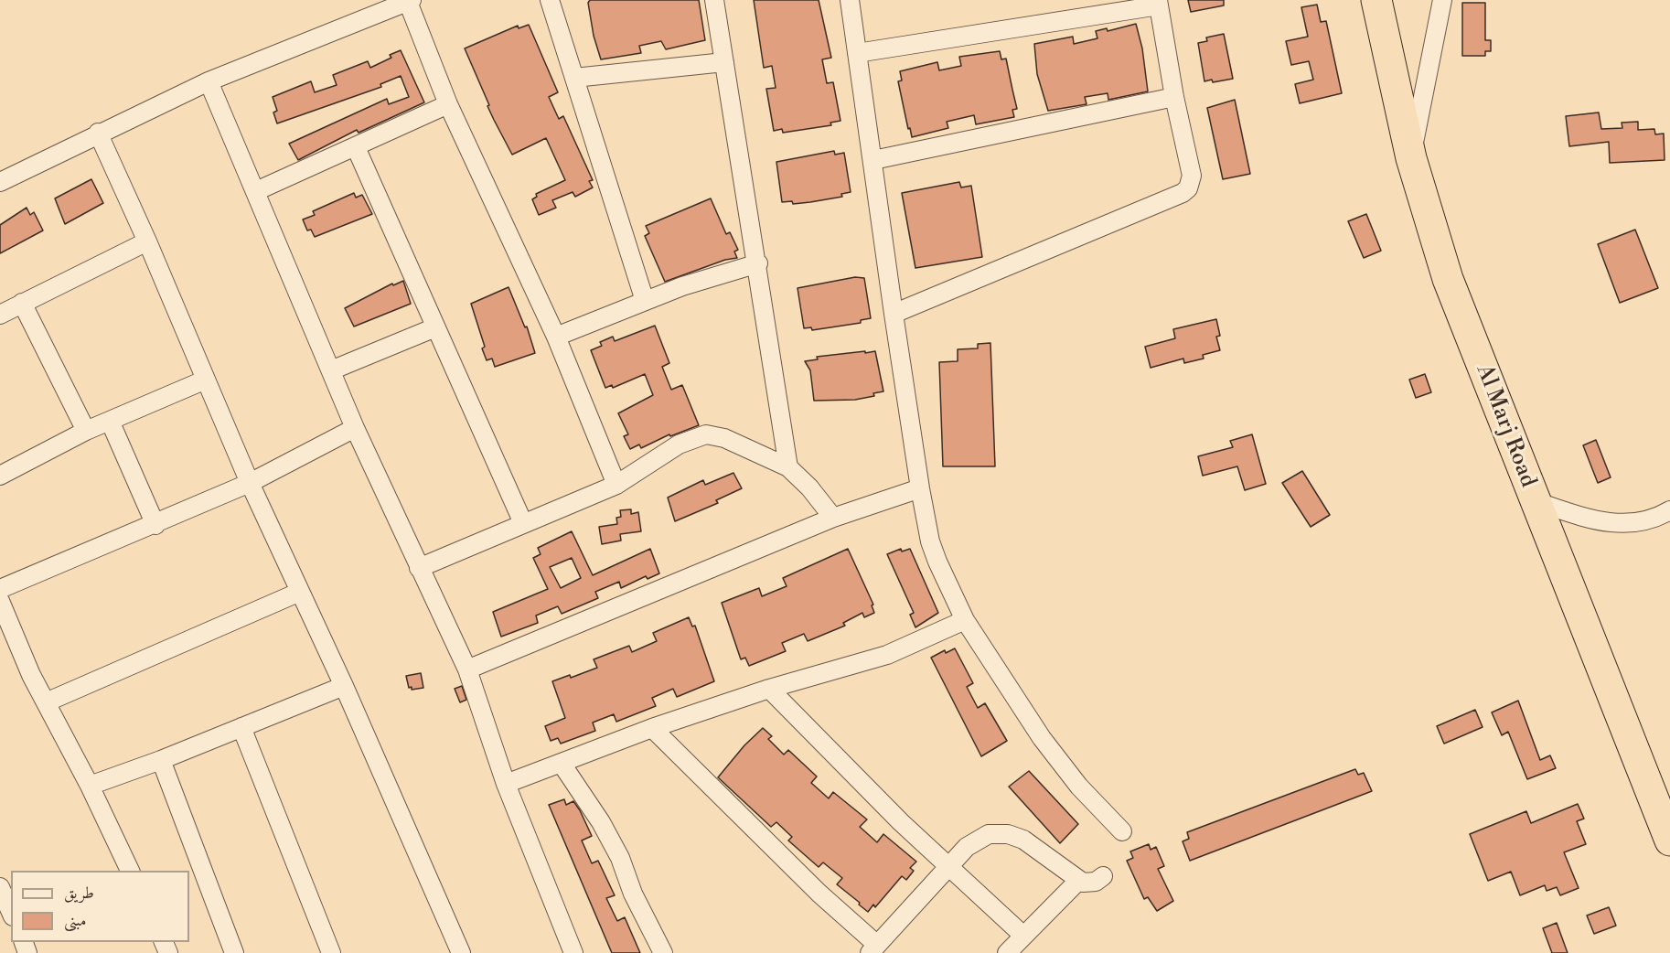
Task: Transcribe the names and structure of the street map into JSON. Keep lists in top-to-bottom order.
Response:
{
  "streets": {
    "highway": ["Al Marj Road"]
  },
  "legend": ["طريق", "مبنى"]
}
